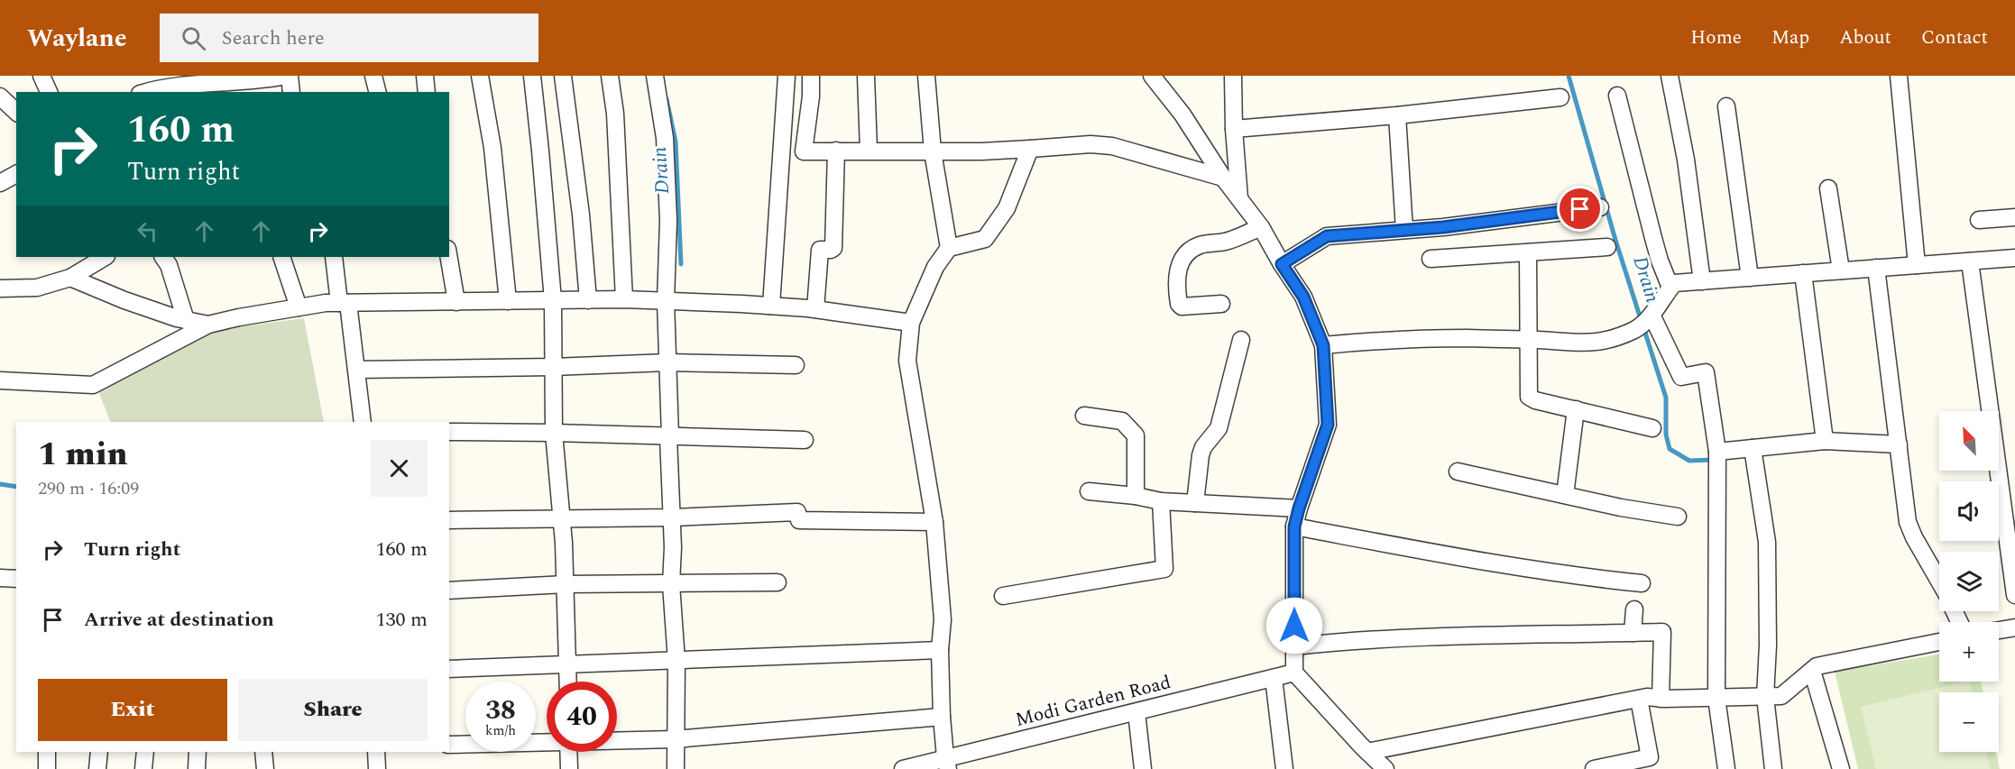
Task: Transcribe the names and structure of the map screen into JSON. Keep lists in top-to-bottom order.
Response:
{
  "streets": {
    "street": ["Modi Garden Road"]
  },
  "water": ["Drain"],
  "north": "top left",
  "page": {
    "header": "Waylane",
    "search": "Search here",
    "nav": [
      "Home",
      "Map",
      "About",
      "Contact"
    ],
    "turn": ["160 m", "Turn right"],
    "map_buttons": ["+", "−"],
    "heading": ["1 min", "290 m · 16:09"],
    "list": [
      {
        "name": "Turn right",
        "value": "160 m"
      },
      {
        "name": "Arrive at destination",
        "value": "130 m"
      }
    ],
    "buttons": ["Exit", "Share"],
    "speed": "38 km/h",
    "limit": "40"
  }
}
